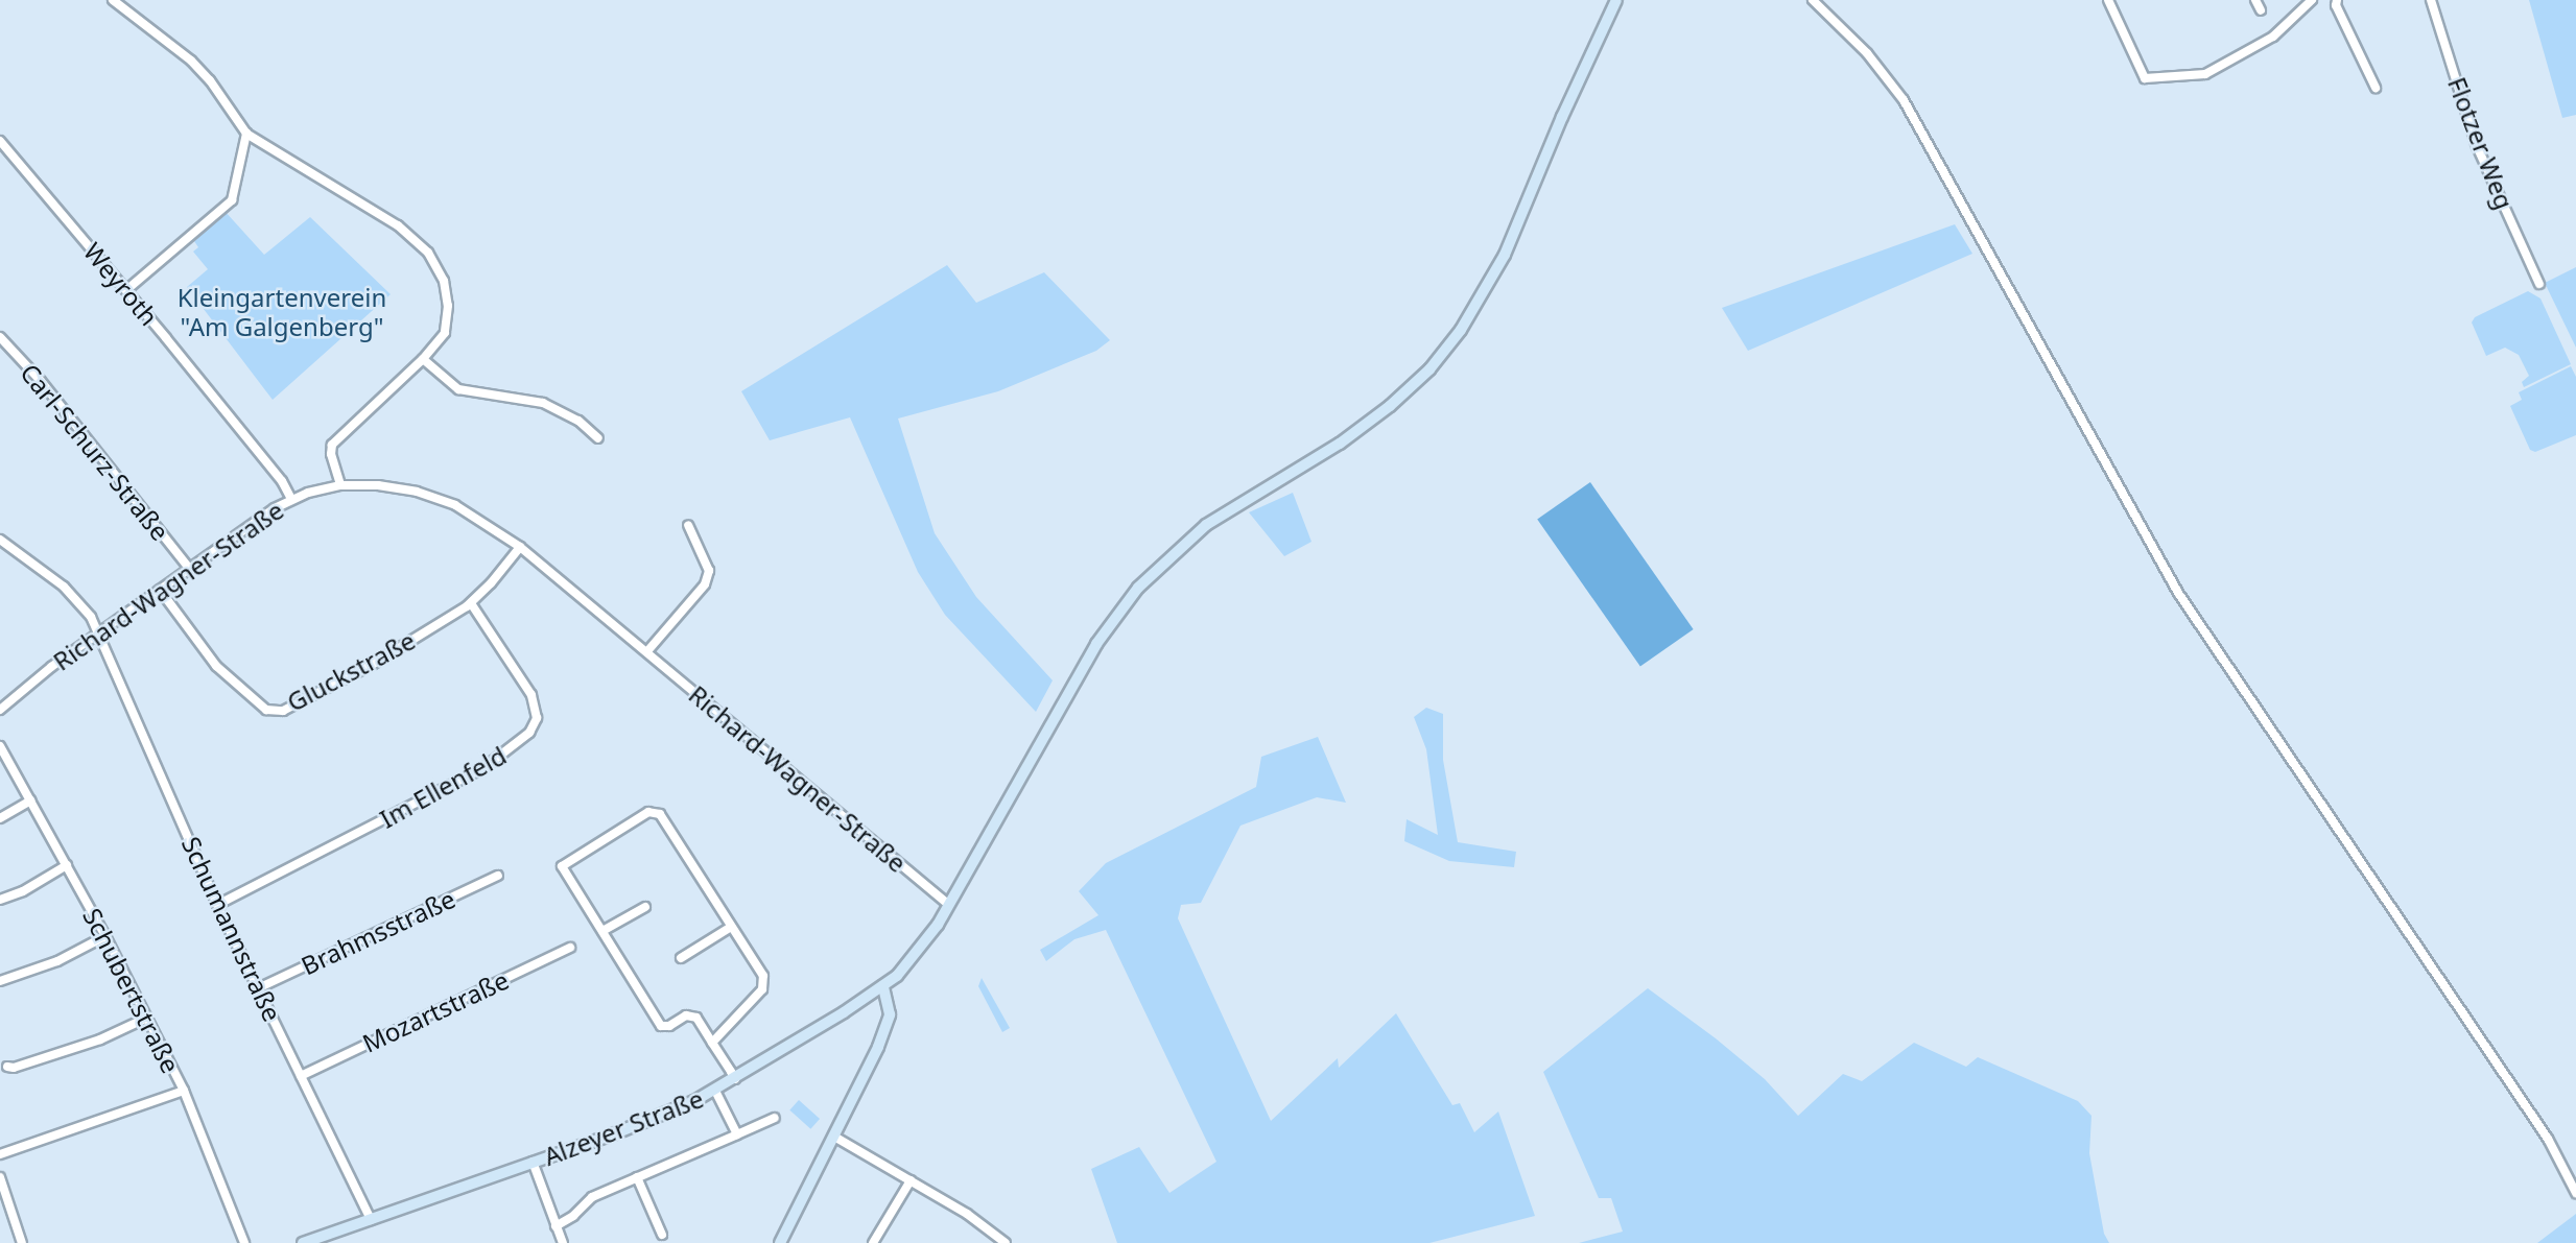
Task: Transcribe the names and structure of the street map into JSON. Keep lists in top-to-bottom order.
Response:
{
  "streets": {
    "main road": ["Alzeyer Straße"],
    "street": [
      "Flotzer Weg",
      "Weyroth",
      "Carl-Schurz-Straße",
      "Richard-Wagner-Straße",
      "Gluckstraße",
      "Im Ellenfeld",
      "Schumannstraße",
      "Brahmsstraße",
      "Schubertstraße",
      "Mozartstraße"
    ]
  },
  "crossings": [
    ["Weyroth", "Richard-Wagner-Straße"],
    ["Carl-Schurz-Straße", "Richard-Wagner-Straße"],
    ["Richard-Wagner-Straße", "Gluckstraße"],
    ["Richard-Wagner-Straße", "Schumannstraße"],
    ["Richard-Wagner-Straße", "Alzeyer Straße"],
    ["Gluckstraße", "Im Ellenfeld"],
    ["Im Ellenfeld", "Schumannstraße"],
    ["Schumannstraße", "Brahmsstraße"],
    ["Schumannstraße", "Mozartstraße"],
    ["Schumannstraße", "Alzeyer Straße"]
  ],
  "parks": ["Kleingartenverein \"Am Galgenberg\""]
}
